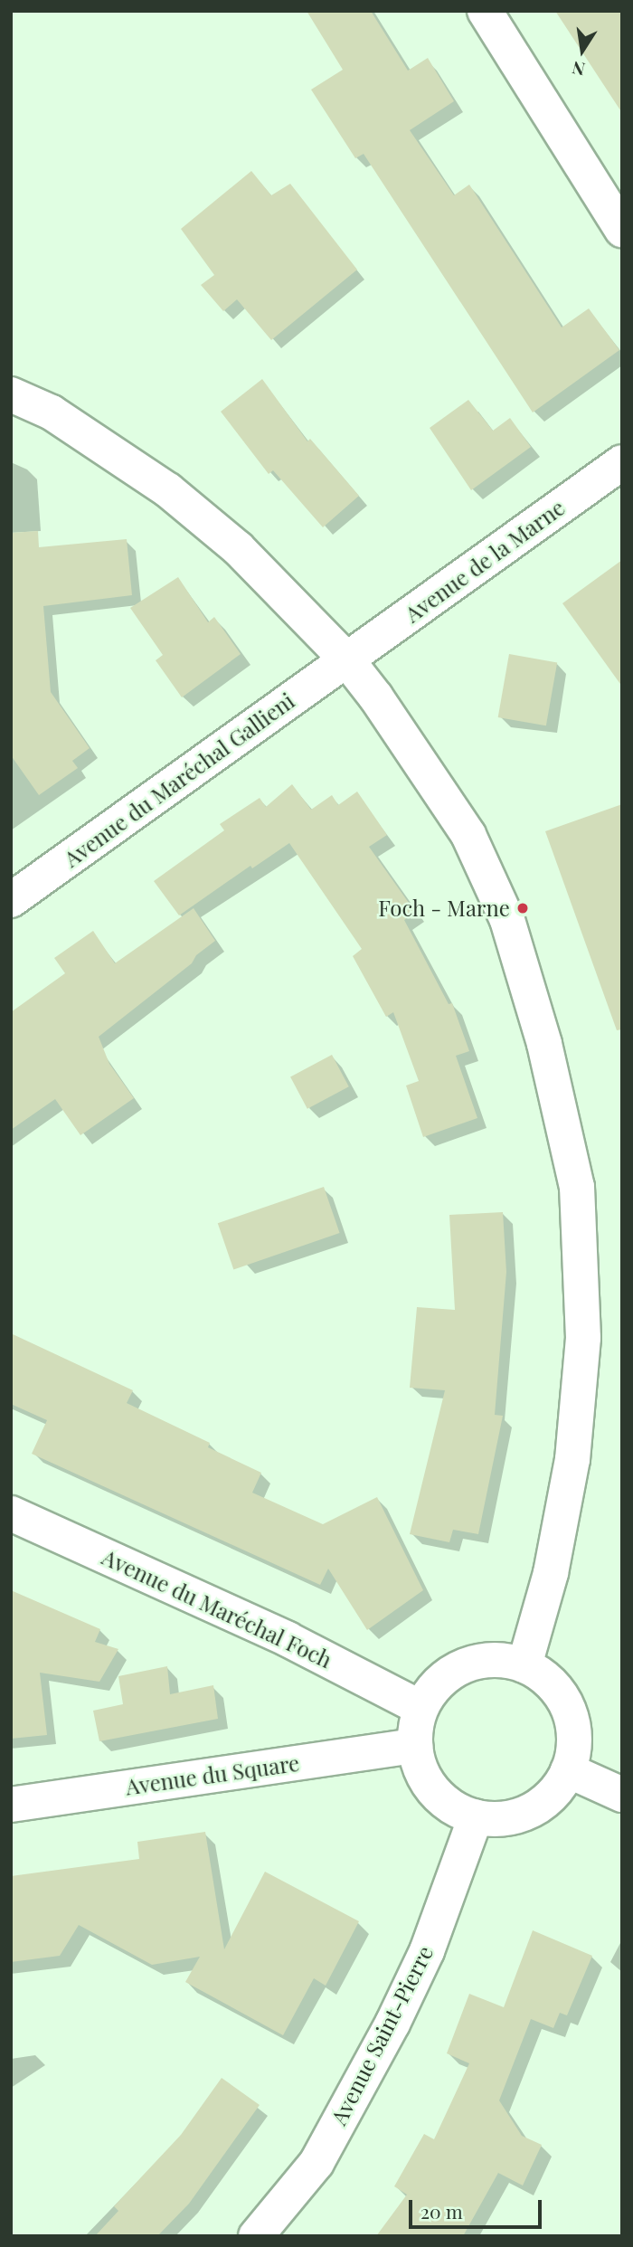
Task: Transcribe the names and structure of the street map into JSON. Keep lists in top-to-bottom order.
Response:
{
  "streets": {
    "street": [
      "Avenue de la Marne",
      "Avenue du Maréchal Gallieni",
      "Avenue du Maréchal Foch",
      "Avenue du Square",
      "Avenue Saint-Pierre"
    ]
  },
  "crossings": [
    ["Avenue de la Marne", "Avenue du Maréchal Gallieni"],
    ["Avenue du Maréchal Foch", "Avenue du Square"],
    ["Avenue du Maréchal Foch", "Avenue Saint-Pierre"],
    ["Avenue du Square", "Avenue Saint-Pierre"]
  ],
  "places": ["Foch - Marne"],
  "scale_bar": "20 m",
  "north": "bottom"
}
